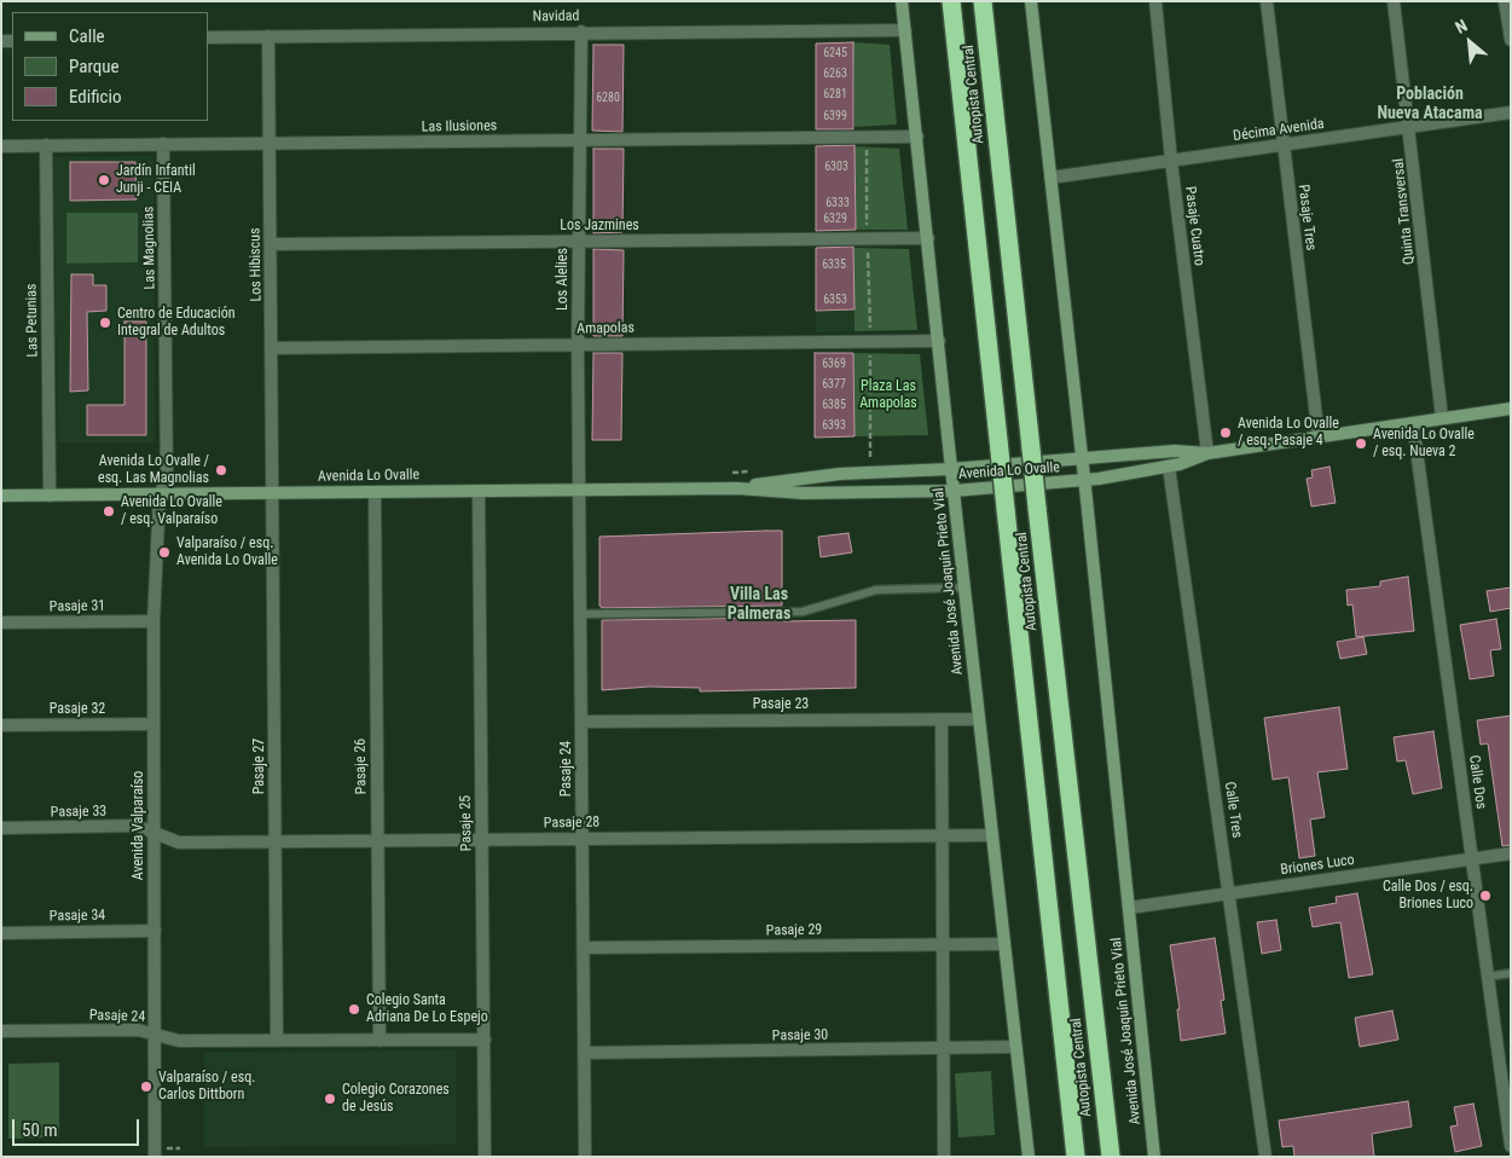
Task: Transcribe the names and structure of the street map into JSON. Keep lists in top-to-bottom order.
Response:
{
  "streets": {
    "highway": ["Autopista Central"],
    "main road": ["Avenida Lo Ovalle", "Avenida José Joaquín Prieto Vial"],
    "street": [
      "Navidad",
      "Las Ilusiones",
      "Décima Avenida",
      "Quinta Transversal",
      "Pasaje Tres",
      "Los Jazmines",
      "Pasaje Cuatro",
      "Las Magnolias",
      "Los Hibiscus",
      "Los Alelies",
      "Las Petunias",
      "Amapolas",
      "Pasaje 31",
      "Pasaje 23",
      "Pasaje 32",
      "Pasaje 27",
      "Pasaje 26",
      "Pasaje 24",
      "Calle Dos",
      "Calle Tres",
      "Pasaje 33",
      "Pasaje 25",
      "Pasaje 28",
      "Avenida Valparaíso",
      "Briones Luco",
      "Pasaje 34",
      "Pasaje 29",
      "Pasaje 30"
    ]
  },
  "crossings": [
    ["Navidad", "Los Hibiscus"],
    ["Navidad", "Los Alelies"],
    ["Navidad", "Avenida José Joaquín Prieto Vial"],
    ["Las Ilusiones", "Las Magnolias"],
    ["Las Ilusiones", "Los Hibiscus"],
    ["Las Ilusiones", "Los Alelies"],
    ["Las Ilusiones", "Las Petunias"],
    ["Las Ilusiones", "Avenida José Joaquín Prieto Vial"],
    ["Décima Avenida", "Quinta Transversal"],
    ["Décima Avenida", "Pasaje Tres"],
    ["Décima Avenida", "Pasaje Cuatro"],
    ["Décima Avenida", "Avenida José Joaquín Prieto Vial"],
    ["Quinta Transversal", "Avenida Lo Ovalle"],
    ["Pasaje Tres", "Avenida Lo Ovalle"],
    ["Los Jazmines", "Los Hibiscus"],
    ["Los Jazmines", "Los Alelies"],
    ["Los Jazmines", "Avenida José Joaquín Prieto Vial"],
    ["Pasaje Cuatro", "Avenida Lo Ovalle"],
    ["Las Magnolias", "Avenida Lo Ovalle"],
    ["Las Magnolias", "Avenida Valparaíso"],
    ["Los Hibiscus", "Amapolas"],
    ["Los Hibiscus", "Avenida Lo Ovalle"],
    ["Los Hibiscus", "Pasaje 27"],
    ["Los Alelies", "Amapolas"],
    ["Los Alelies", "Avenida Lo Ovalle"],
    ["Los Alelies", "Pasaje 24"],
    ["Las Petunias", "Avenida Lo Ovalle"],
    ["Amapolas", "Avenida José Joaquín Prieto Vial"],
    ["Avenida Lo Ovalle", "Avenida José Joaquín Prieto Vial"],
    ["Avenida Lo Ovalle", "Pasaje 27"],
    ["Avenida Lo Ovalle", "Pasaje 26"],
    ["Avenida Lo Ovalle", "Pasaje 24"],
    ["Avenida Lo Ovalle", "Calle Dos"],
    ["Avenida Lo Ovalle", "Calle Tres"],
    ["Avenida Lo Ovalle", "Pasaje 25"],
    ["Avenida Lo Ovalle", "Avenida Valparaíso"],
    ["Avenida José Joaquín Prieto Vial", "Pasaje 23"],
    ["Avenida José Joaquín Prieto Vial", "Pasaje 28"],
    ["Avenida José Joaquín Prieto Vial", "Briones Luco"],
    ["Avenida José Joaquín Prieto Vial", "Pasaje 29"],
    ["Avenida José Joaquín Prieto Vial", "Pasaje 30"],
    ["Pasaje 31", "Avenida Valparaíso"],
    ["Pasaje 23", "Pasaje 24"],
    ["Pasaje 32", "Avenida Valparaíso"],
    ["Pasaje 27", "Pasaje 24"],
    ["Pasaje 27", "Pasaje 28"],
    ["Pasaje 26", "Pasaje 24"],
    ["Pasaje 26", "Pasaje 28"],
    ["Pasaje 24", "Pasaje 25"],
    ["Pasaje 24", "Pasaje 28"],
    ["Pasaje 24", "Avenida Valparaíso"],
    ["Pasaje 24", "Pasaje 29"],
    ["Pasaje 24", "Pasaje 30"],
    ["Calle Dos", "Briones Luco"],
    ["Calle Tres", "Briones Luco"],
    ["Pasaje 33", "Pasaje 28"],
    ["Pasaje 33", "Avenida Valparaíso"],
    ["Pasaje 25", "Pasaje 28"],
    ["Pasaje 28", "Avenida Valparaíso"],
    ["Avenida Valparaíso", "Pasaje 34"]
  ],
  "districts": ["Población Nueva Atacama", "Villa Las Palmeras"],
  "parks": ["Plaza Las Amapolas"],
  "places": [
    "Jardín Infantil Junji - CEIA",
    "Centro de Educación Integral de Adultos",
    "Avenida Lo Ovalle / esq. Pasaje 4",
    "Avenida Lo Ovalle / esq. Nueva 2",
    "Avenida Lo Ovalle / esq. Las Magnolias",
    "Avenida Lo Ovalle / esq. Valparaíso",
    "Valparaíso / esq. Avenida Lo Ovalle",
    "Calle Dos / esq. Briones Luco",
    "Colegio Santa Adriana De Lo Espejo",
    "Valparaíso / esq. Carlos Dittborn",
    "Colegio Corazones de Jesús"
  ],
  "house_numbers": [
    "6245",
    "6263",
    "6281",
    "6280",
    "6399",
    "6303",
    "6333",
    "6329",
    "6335",
    "6353",
    "6369",
    "6377",
    "6385",
    "6393"
  ],
  "legend": ["Calle", "Parque", "Edificio"],
  "scale_bar": "50 m",
  "north": "top left"
}
